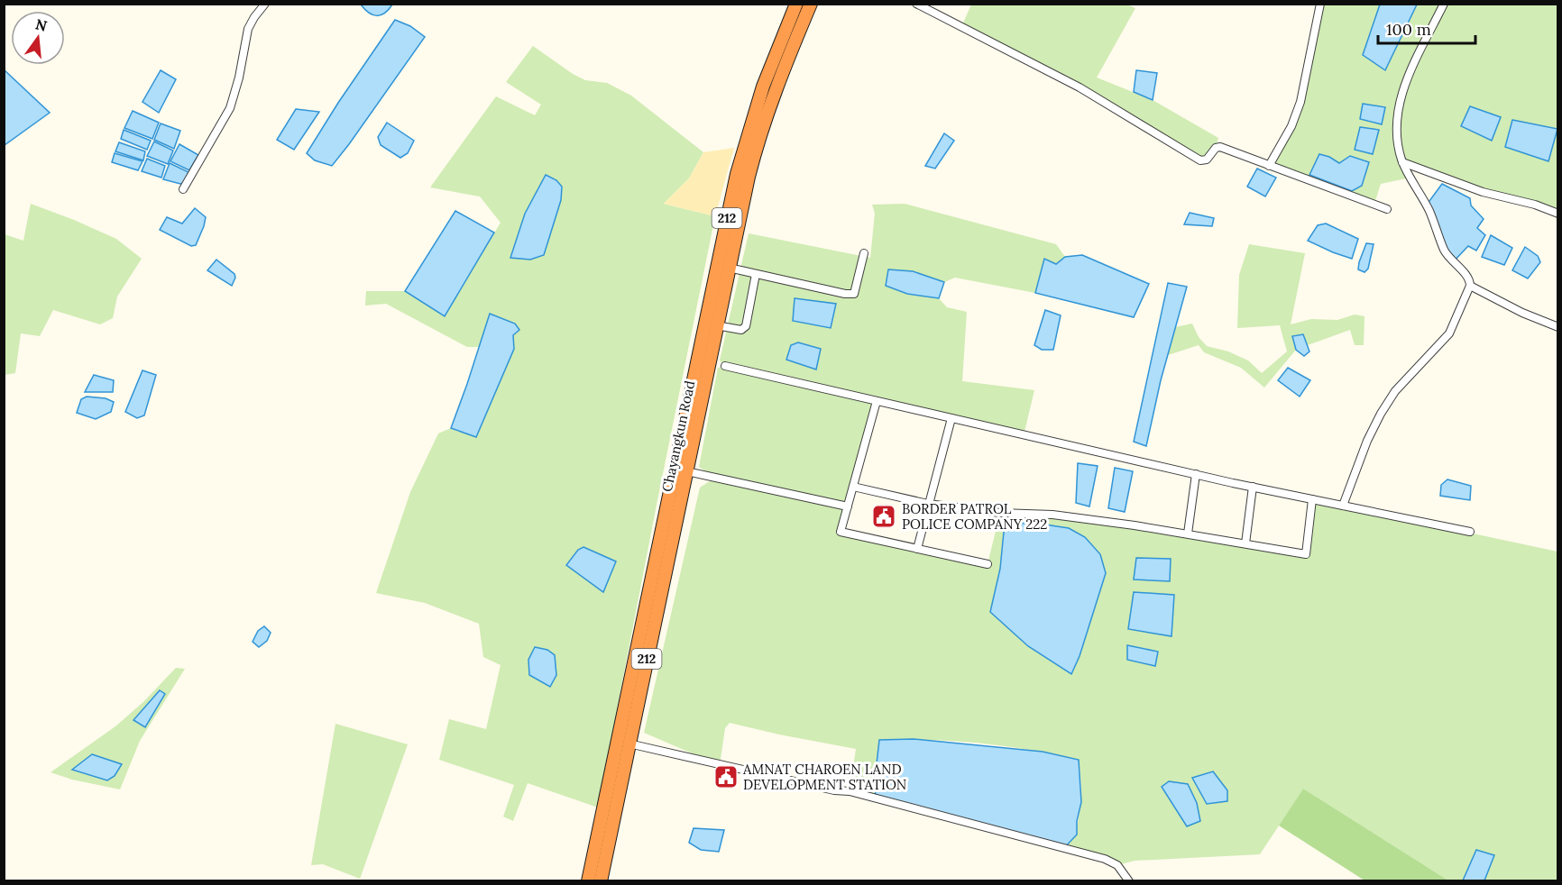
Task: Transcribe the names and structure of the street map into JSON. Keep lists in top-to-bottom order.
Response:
{
  "streets": {
    "highway": ["212", "Chayangkun Road"]
  },
  "places": {
    "public building": ["BORDER PATROL POLICE COMPANY 222", "AMNAT CHAROEN LAND DEVELOPMENT STATION"]
  },
  "scale_bar": "100 m",
  "north": "top"
}
